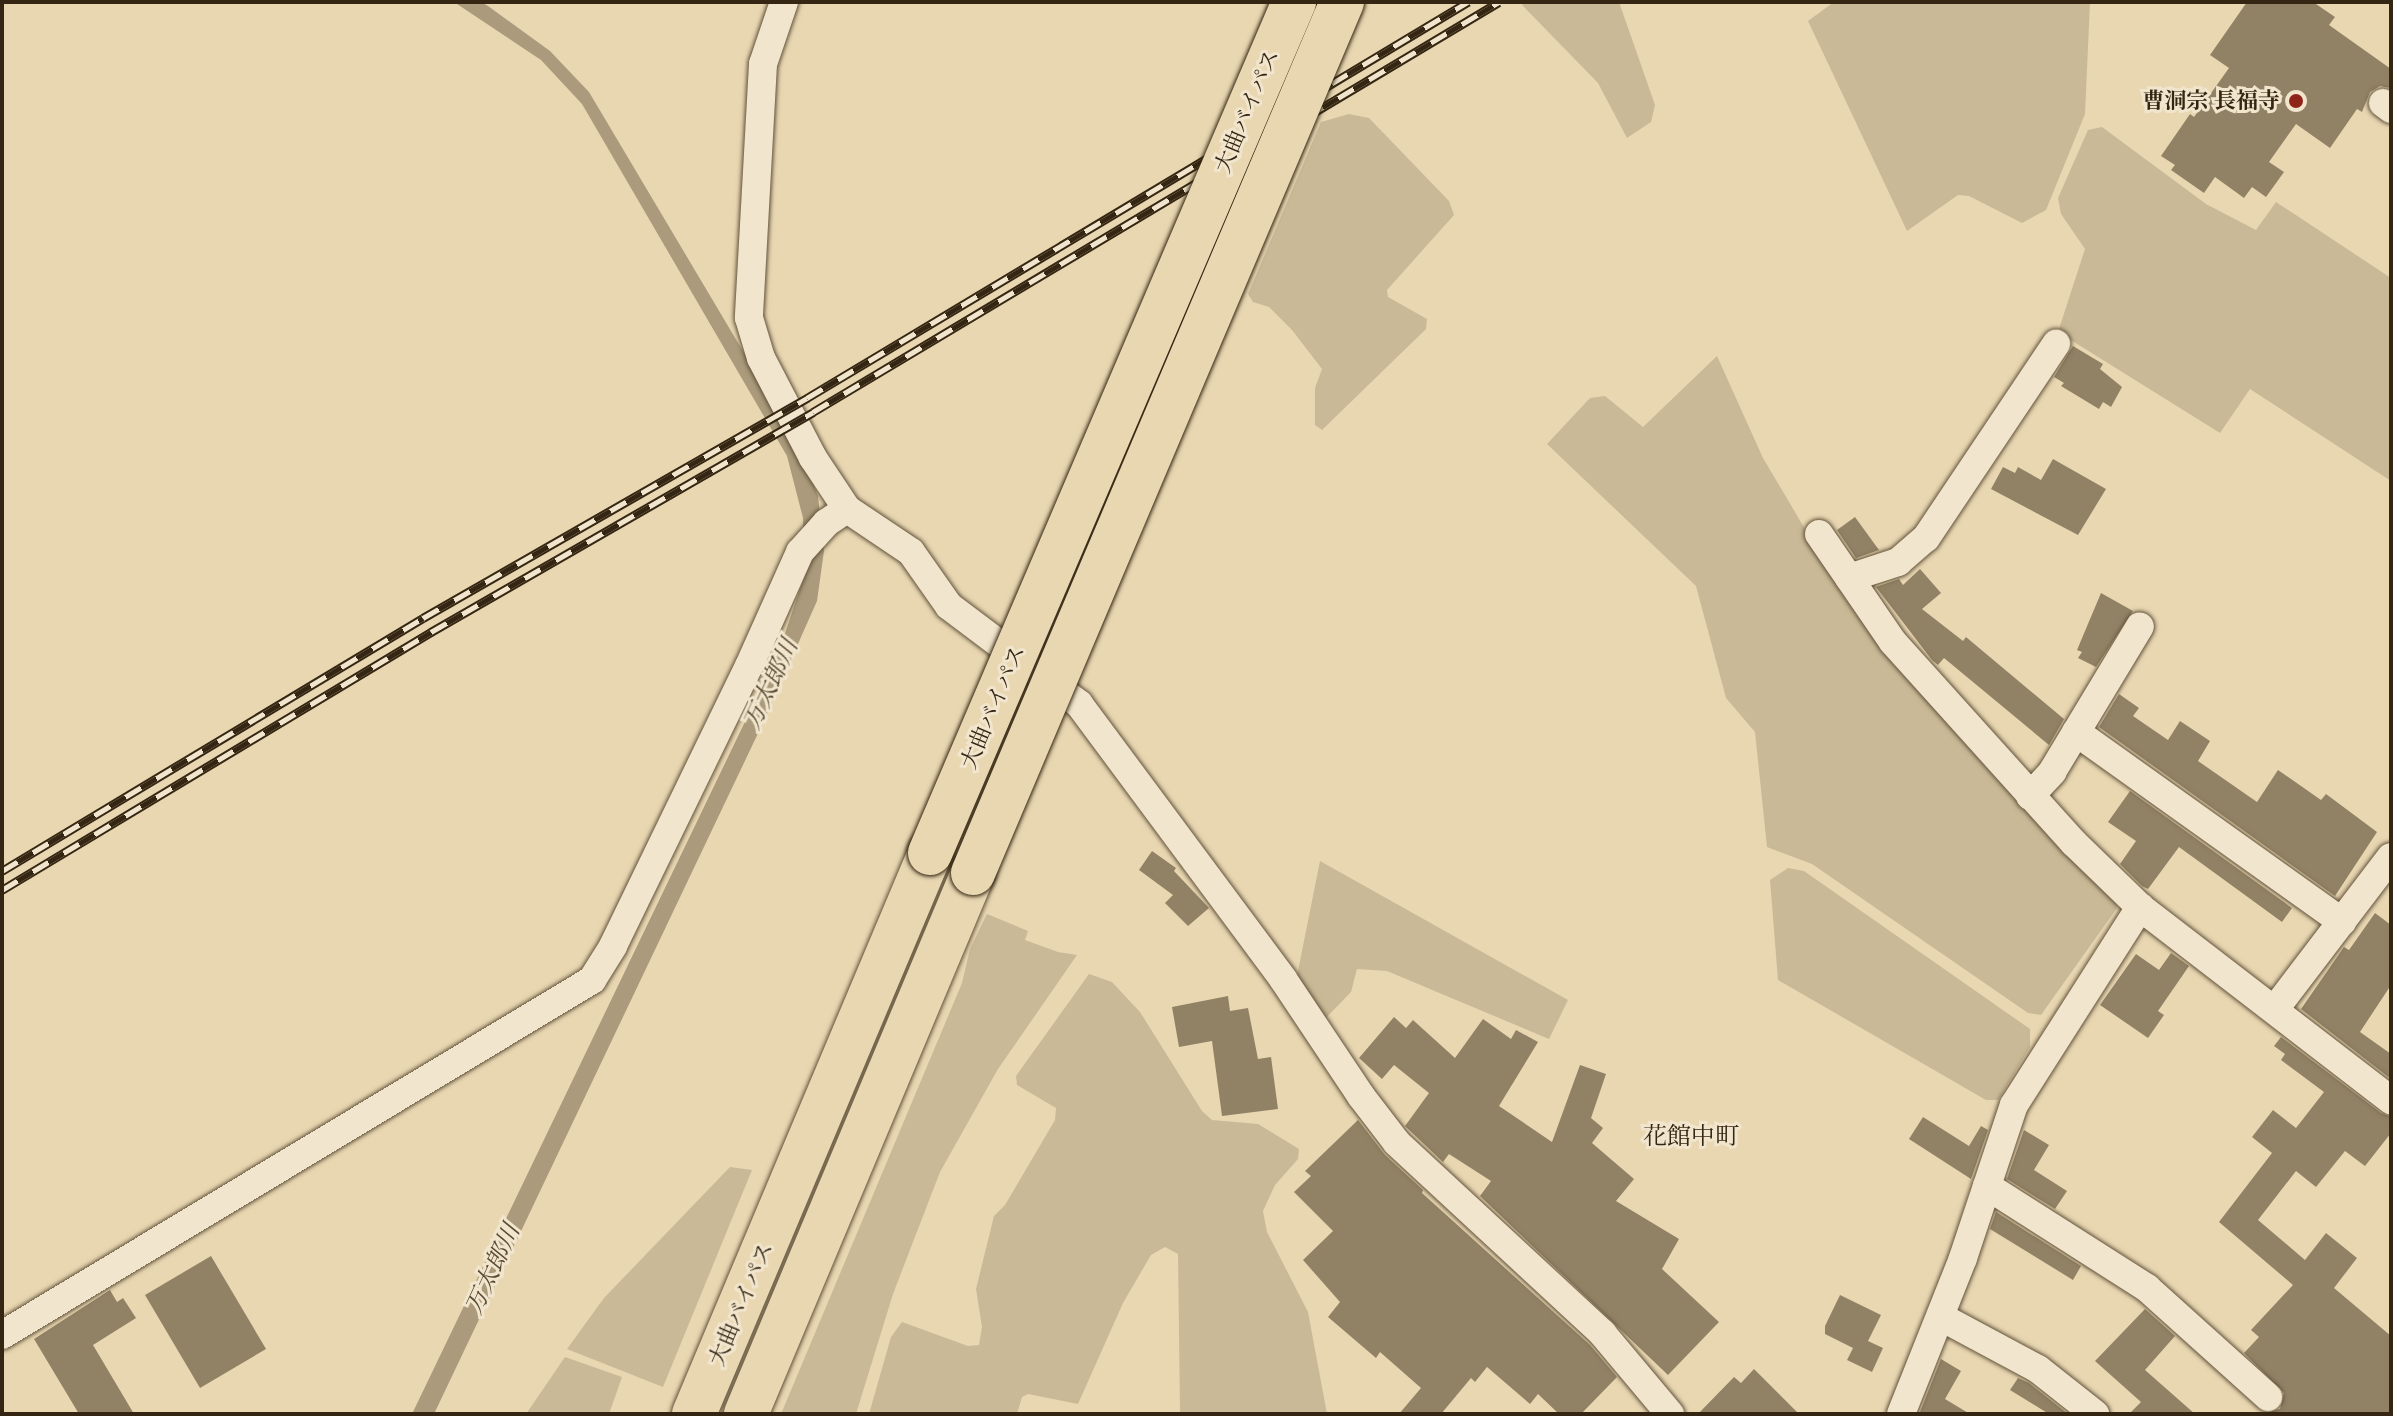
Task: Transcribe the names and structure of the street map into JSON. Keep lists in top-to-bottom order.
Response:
{
  "streets": {
    "highway": ["大曲バイパス"]
  },
  "districts": ["花館中町"],
  "water": ["万太郎川"],
  "places": ["曹洞宗 長福寺"]
}
